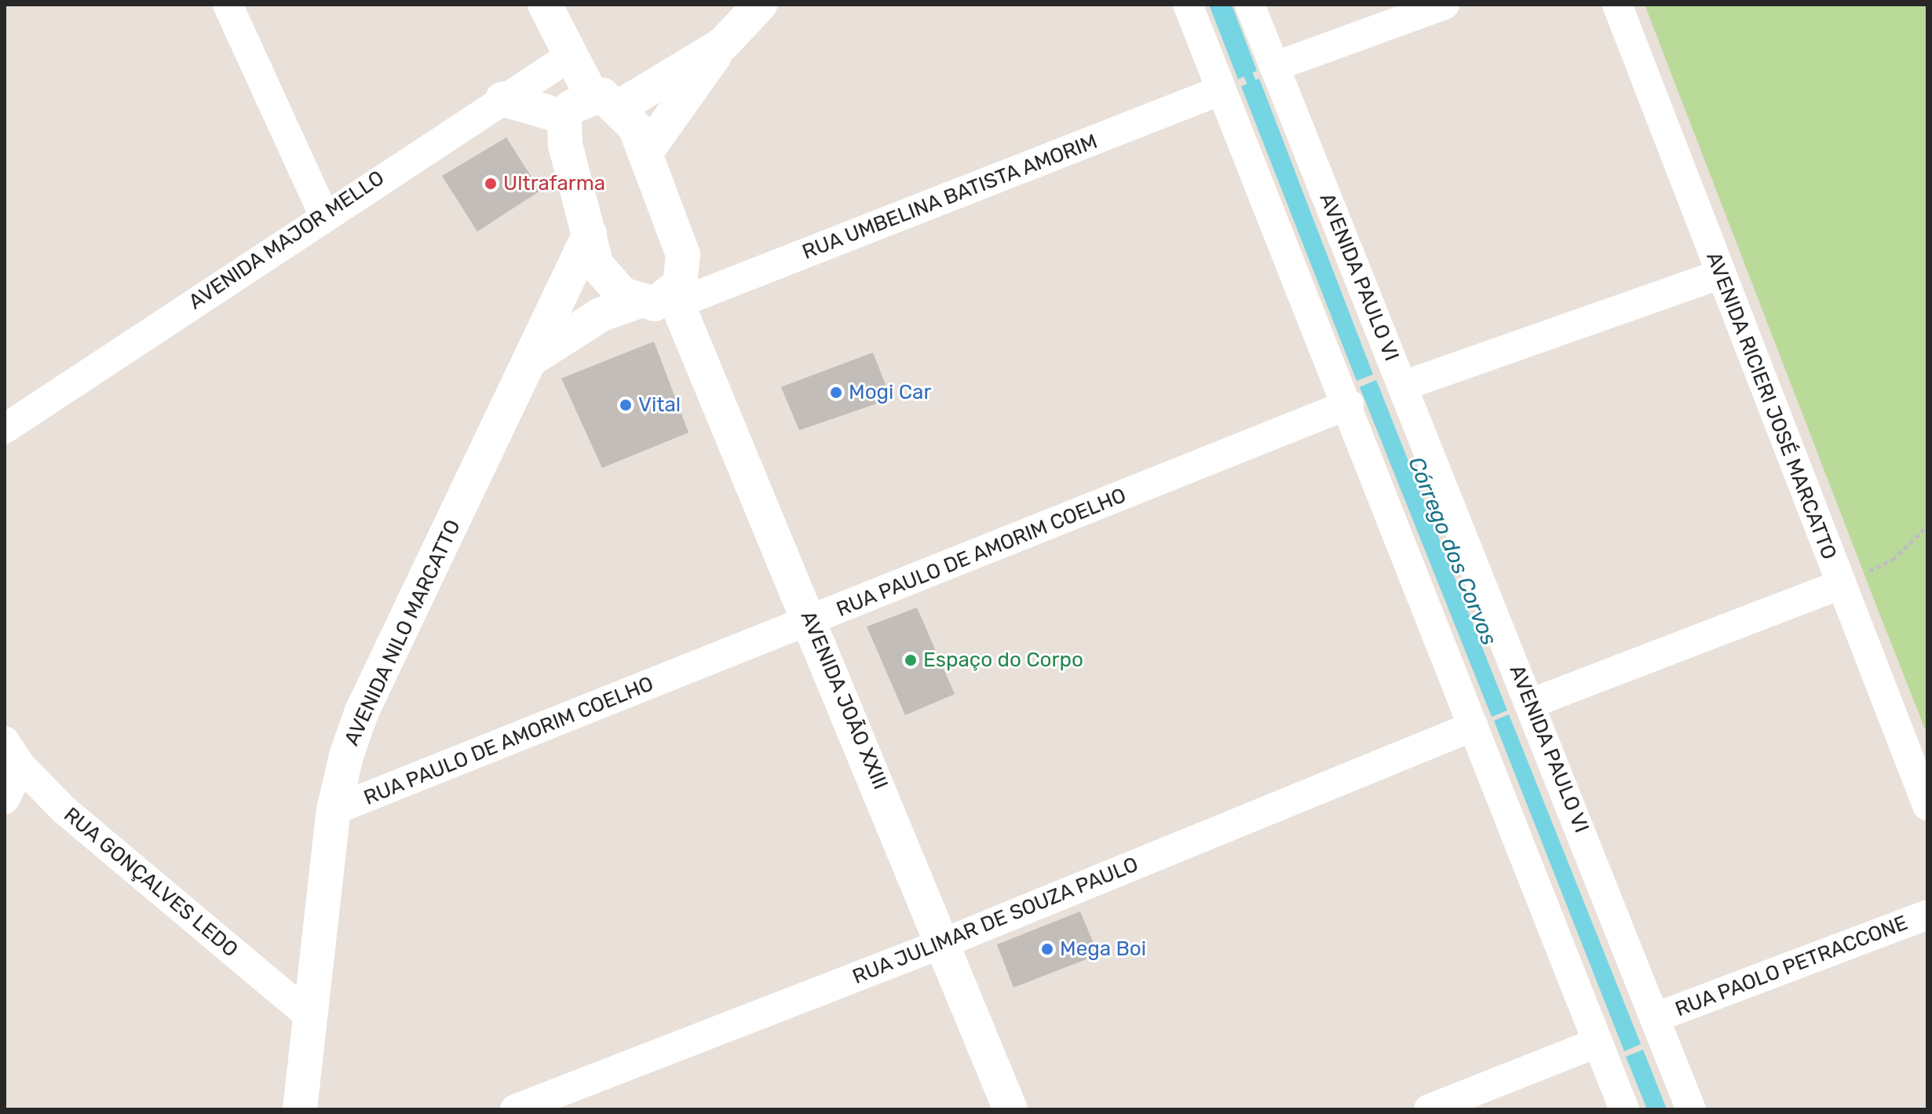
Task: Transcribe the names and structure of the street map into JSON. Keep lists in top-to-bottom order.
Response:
{
  "streets": {
    "street": [
      "RUA UMBELINA BATISTA AMORIM",
      "AVENIDA MAJOR MELLO",
      "AVENIDA PAULO VI",
      "AVENIDA RICIERI JOSÉ MARCATTO",
      "RUA PAULO DE AMORIM COELHO",
      "AVENIDA NILO MARCATTO",
      "AVENIDA JOÃO XXIII",
      "RUA GONÇALVES LEDO",
      "RUA JULIMAR DE SOUZA PAULO",
      "RUA PAOLO PETRACCONE"
    ]
  },
  "crossings": [
    ["RUA UMBELINA BATISTA AMORIM", "AVENIDA JOÃO XXIII"],
    ["AVENIDA PAULO VI", "RUA PAOLO PETRACCONE"],
    ["RUA PAULO DE AMORIM COELHO", "AVENIDA NILO MARCATTO"],
    ["RUA PAULO DE AMORIM COELHO", "AVENIDA JOÃO XXIII"],
    ["AVENIDA NILO MARCATTO", "RUA GONÇALVES LEDO"],
    ["AVENIDA JOÃO XXIII", "RUA JULIMAR DE SOUZA PAULO"]
  ],
  "water": ["Córrego dos Corvos"],
  "places": [
    "Ultrafarma",
    "Mogi Car",
    "Vital",
    "Espaço do Corpo",
    "Mega Boi"
  ]
}
